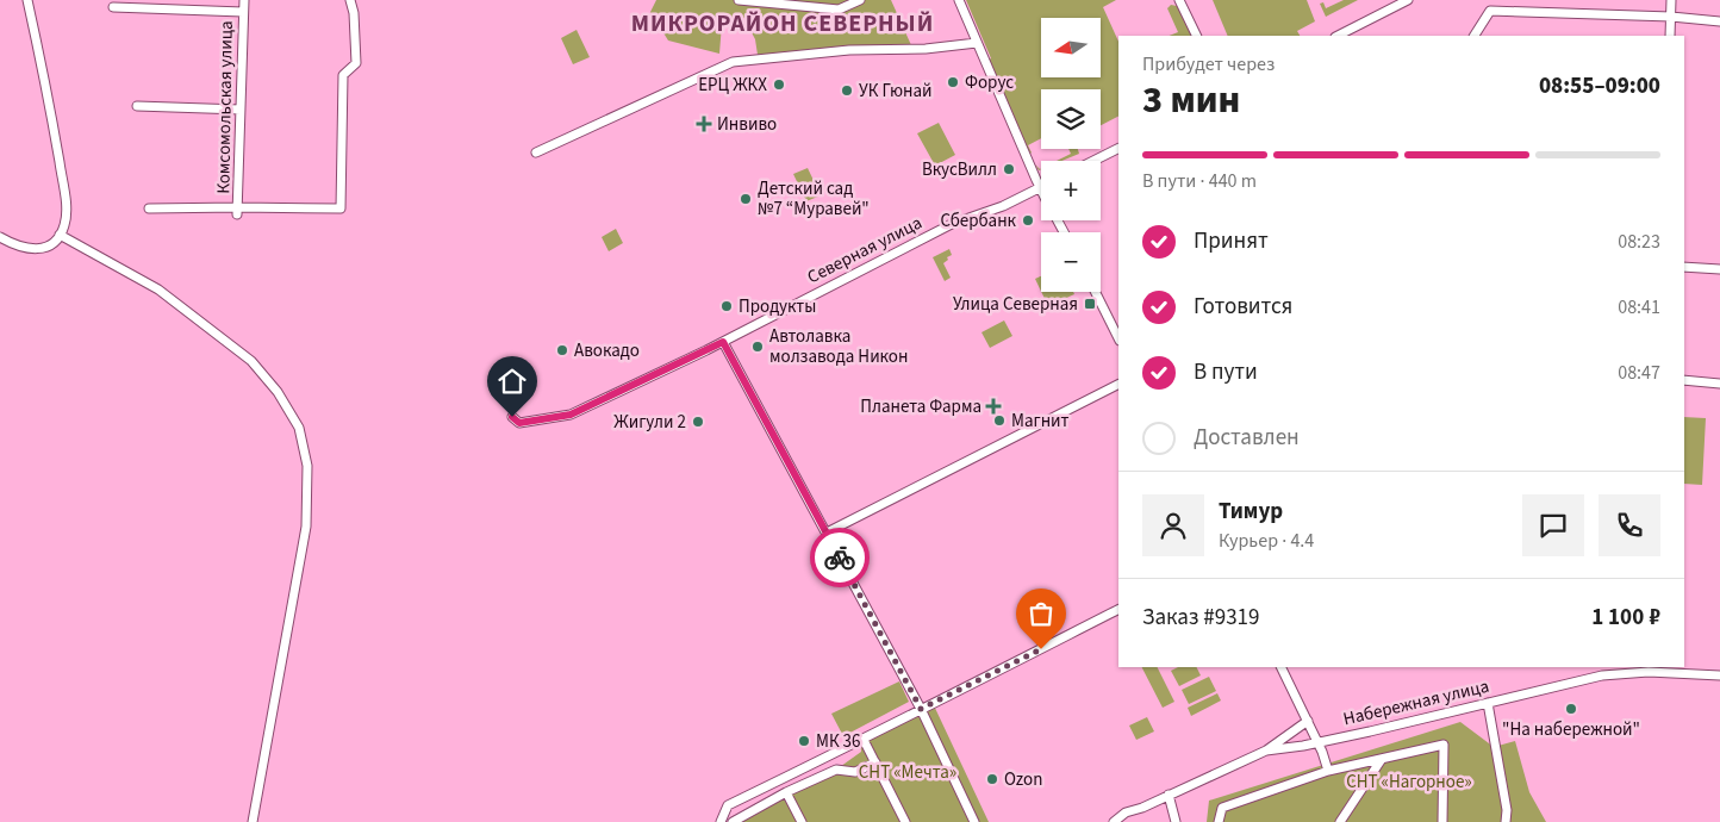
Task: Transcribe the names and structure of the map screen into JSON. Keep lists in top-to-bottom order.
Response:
{
  "streets": {
    "street": ["Комсомольская улица", "Северная улица", "Набережная улица"]
  },
  "districts": ["МИКРОРАЙОН СЕВЕРНЫЙ"],
  "parks": ["СНТ «Мечта»", "СНТ «Нагорное»"],
  "places": {
    "other": [
      "Форус",
      "ЕРЦ ЖКХ",
      "УК Гюнай",
      "ВкусВилл",
      "Детский сад №7 “Муравей\"",
      "Сбербанк",
      "Продукты",
      "Автолавка молзавода Никон",
      "Авокадо",
      "Магнит",
      "Жигули 2",
      "\"На набережной\"",
      "МК 36",
      "Ozon"
    ],
    "health": ["Инвиво", "Планета Фарма"],
    "transit": ["Улица Северная"]
  },
  "north": "left",
  "page": {
    "map_buttons": ["+", "−"],
    "heading": ["3 мин", "Прибудет через", "08:55–09:00"],
    "panel": [
      "Тимур",
      "Курьер · 4.4",
      "Заказ #9319",
      "1 100 ₽"
    ],
    "bar": "В пути · 440 m",
    "list": [
      ["Принят", "08:23"],
      ["Готовится", "08:41"],
      ["В пути", "08:47"],
      "Доставлен"
    ]
  }
}
